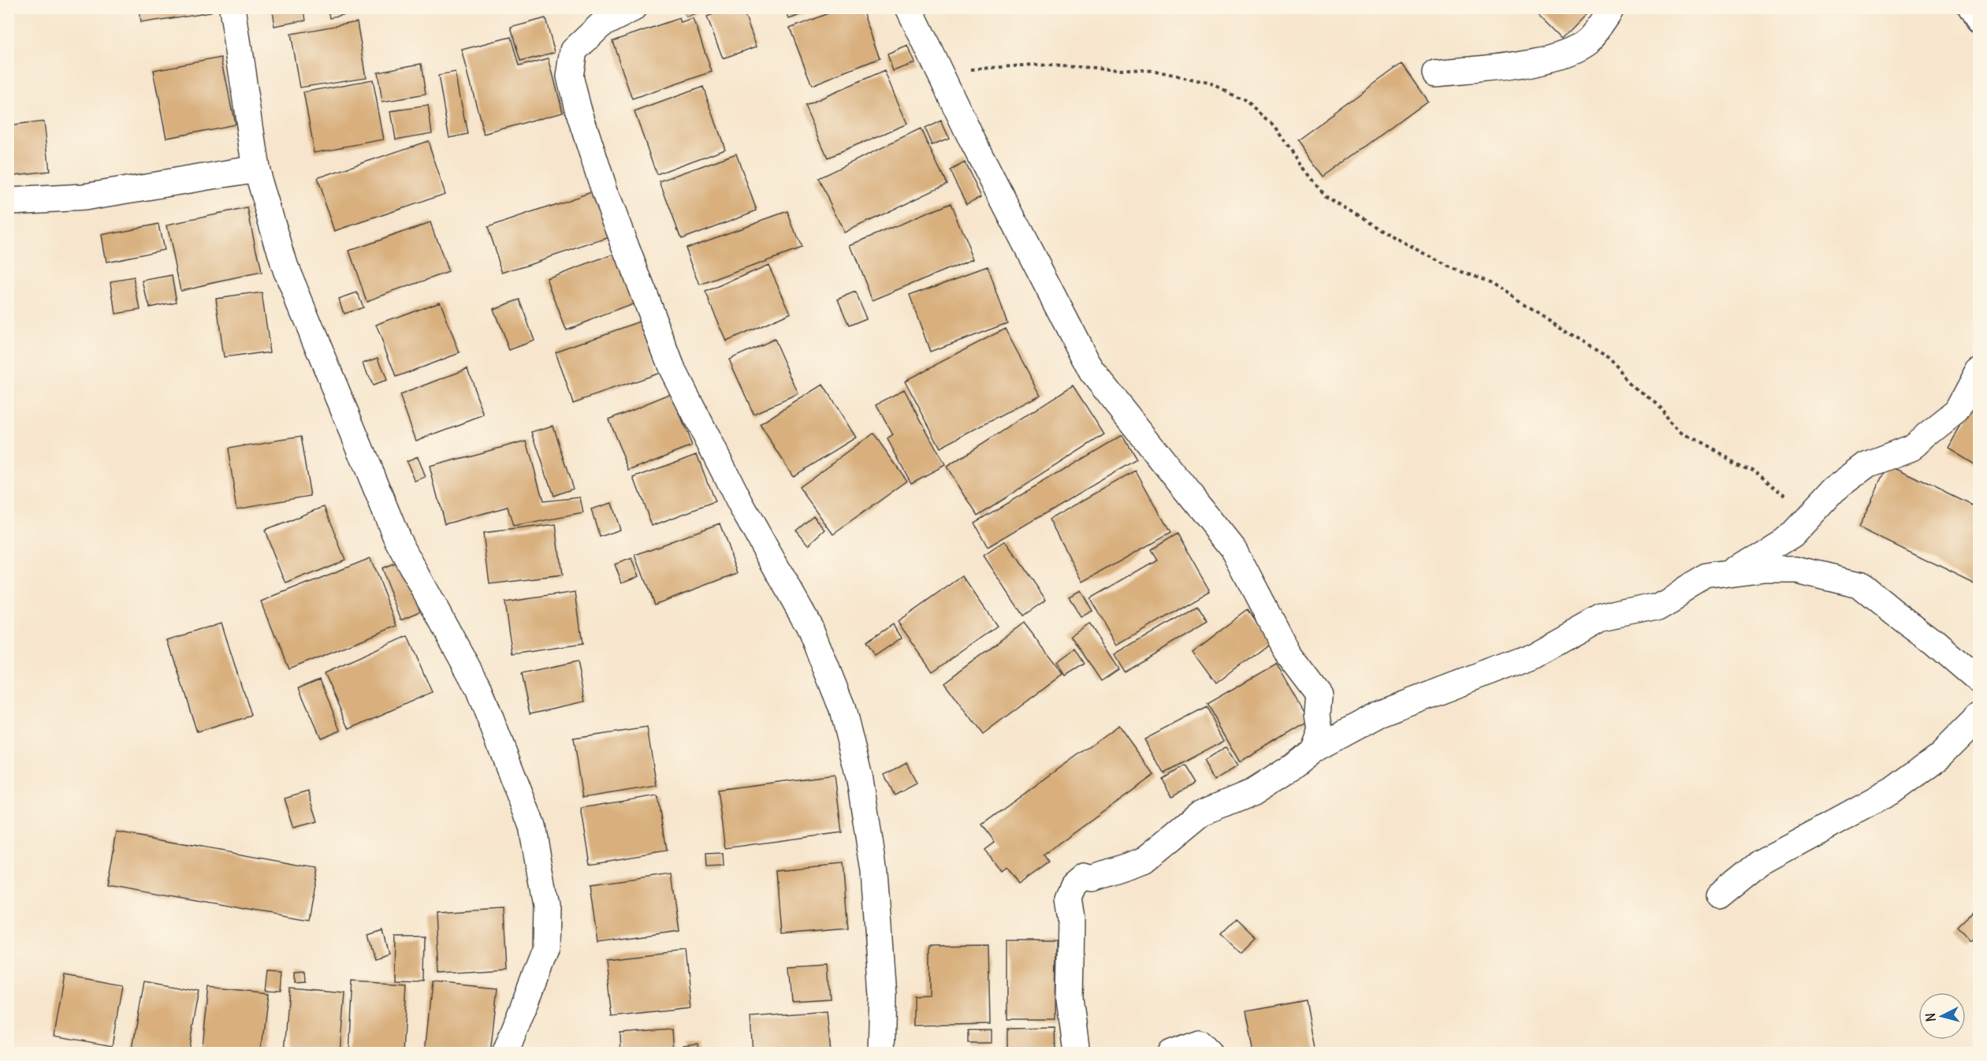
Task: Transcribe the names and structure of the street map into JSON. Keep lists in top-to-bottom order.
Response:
{
  "north": "left"
}
